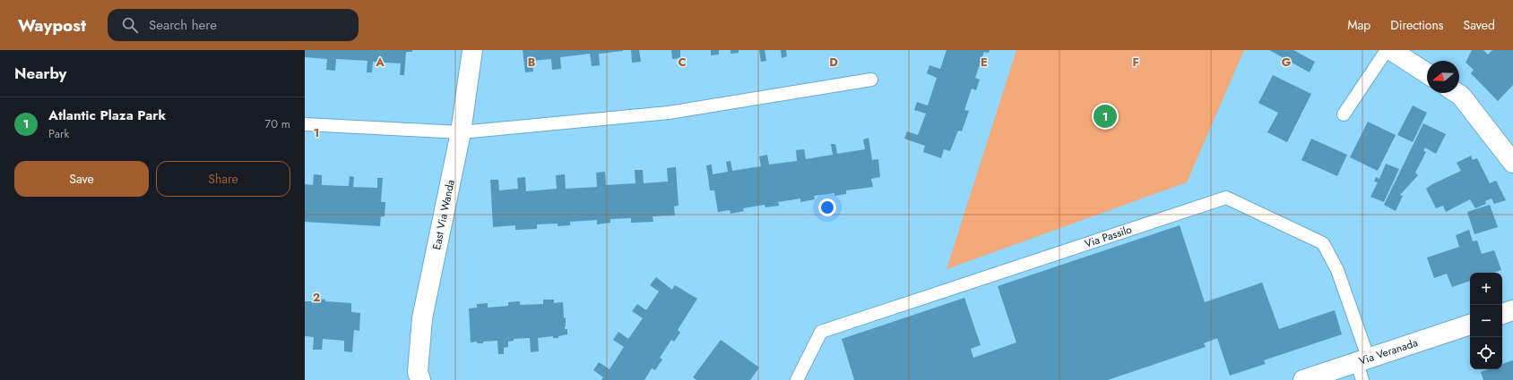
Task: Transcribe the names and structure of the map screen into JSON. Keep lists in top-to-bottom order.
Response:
{
  "streets": {
    "street": ["East Via Wanda", "Via Veranada"],
    "lane": ["Via Passilo"]
  },
  "crossings": [
    ["Via Passilo", "Via Veranada"]
  ],
  "north": "left",
  "page": {
    "header": "Waypost",
    "search": "Search here",
    "nav": ["Map", "Directions", "Saved"],
    "heading": "Nearby",
    "list": [
      {
        "mark": "1",
        "name": "Atlantic Plaza Park",
        "note": "Park",
        "value": "70 m"
      }
    ],
    "pins": "1",
    "buttons": ["Save", "Share"],
    "map_buttons": ["+", "−"]
  },
  "grid": {
    "columns": [
      "A",
      "B",
      "C",
      "D",
      "E",
      "F",
      "G"
    ],
    "rows": ["1", "2"]
  }
}
